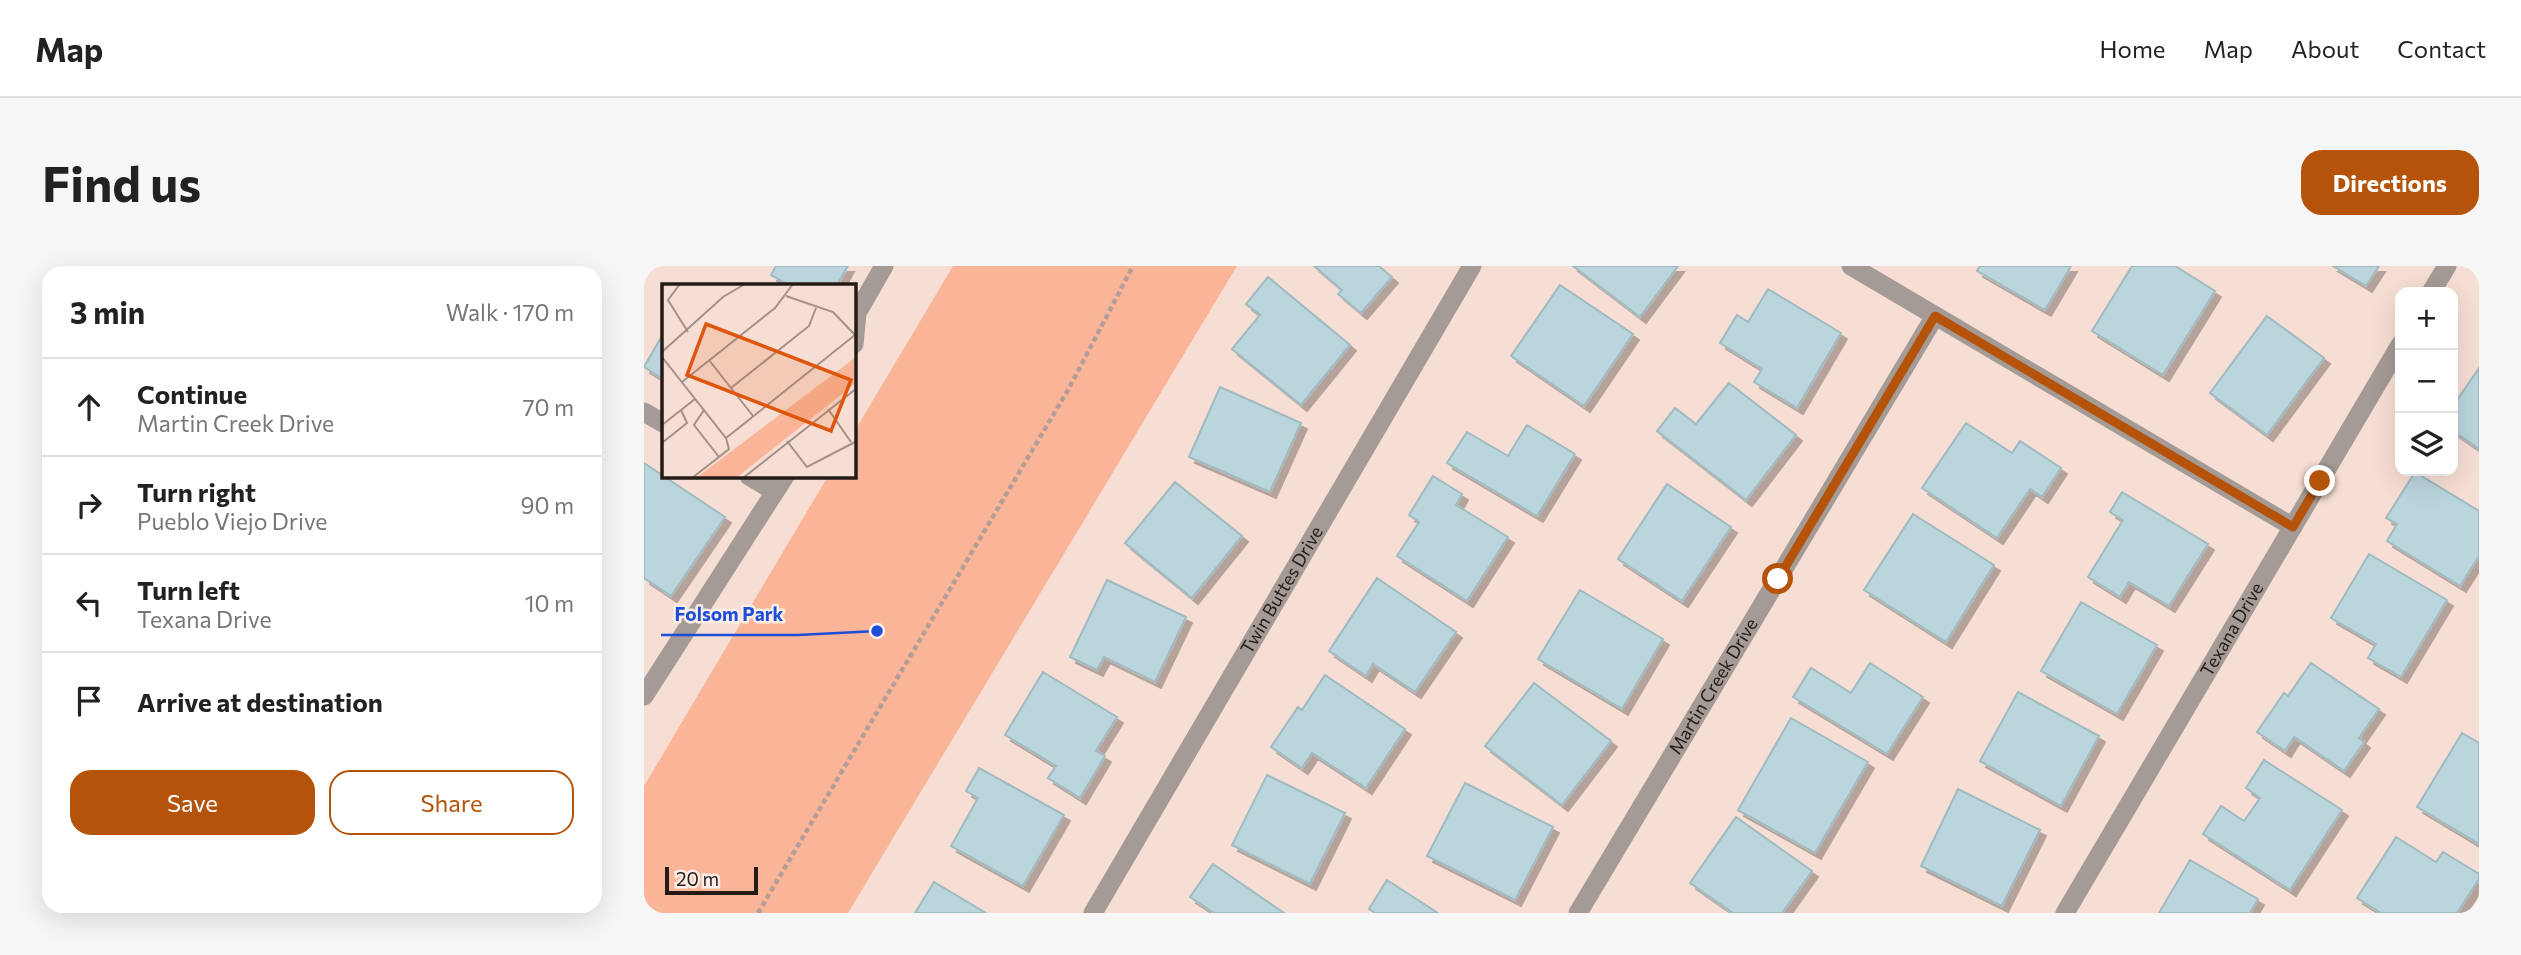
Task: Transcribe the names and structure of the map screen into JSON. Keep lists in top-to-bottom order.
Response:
{
  "streets": {
    "street": ["Twin Buttes Drive", "Texana Drive", "Martin Creek Drive"]
  },
  "places": ["Folsom Park"],
  "scale_bar": "20 m",
  "page": {
    "header": "Map",
    "nav": [
      "Home",
      "Map",
      "About",
      "Contact"
    ],
    "buttons": [
      "Directions",
      ["Save", "Share"]
    ],
    "title": "Find us",
    "heading": ["3 min", "Walk · 170 m"],
    "map_buttons": ["+", "−"],
    "list": [
      ["Continue", "Martin Creek Drive", "70 m"],
      ["Turn right", "Pueblo Viejo Drive", "90 m"],
      ["Turn left", "Texana Drive", "10 m"],
      "Arrive at destination"
    ],
    "scale": "20 m"
  }
}
